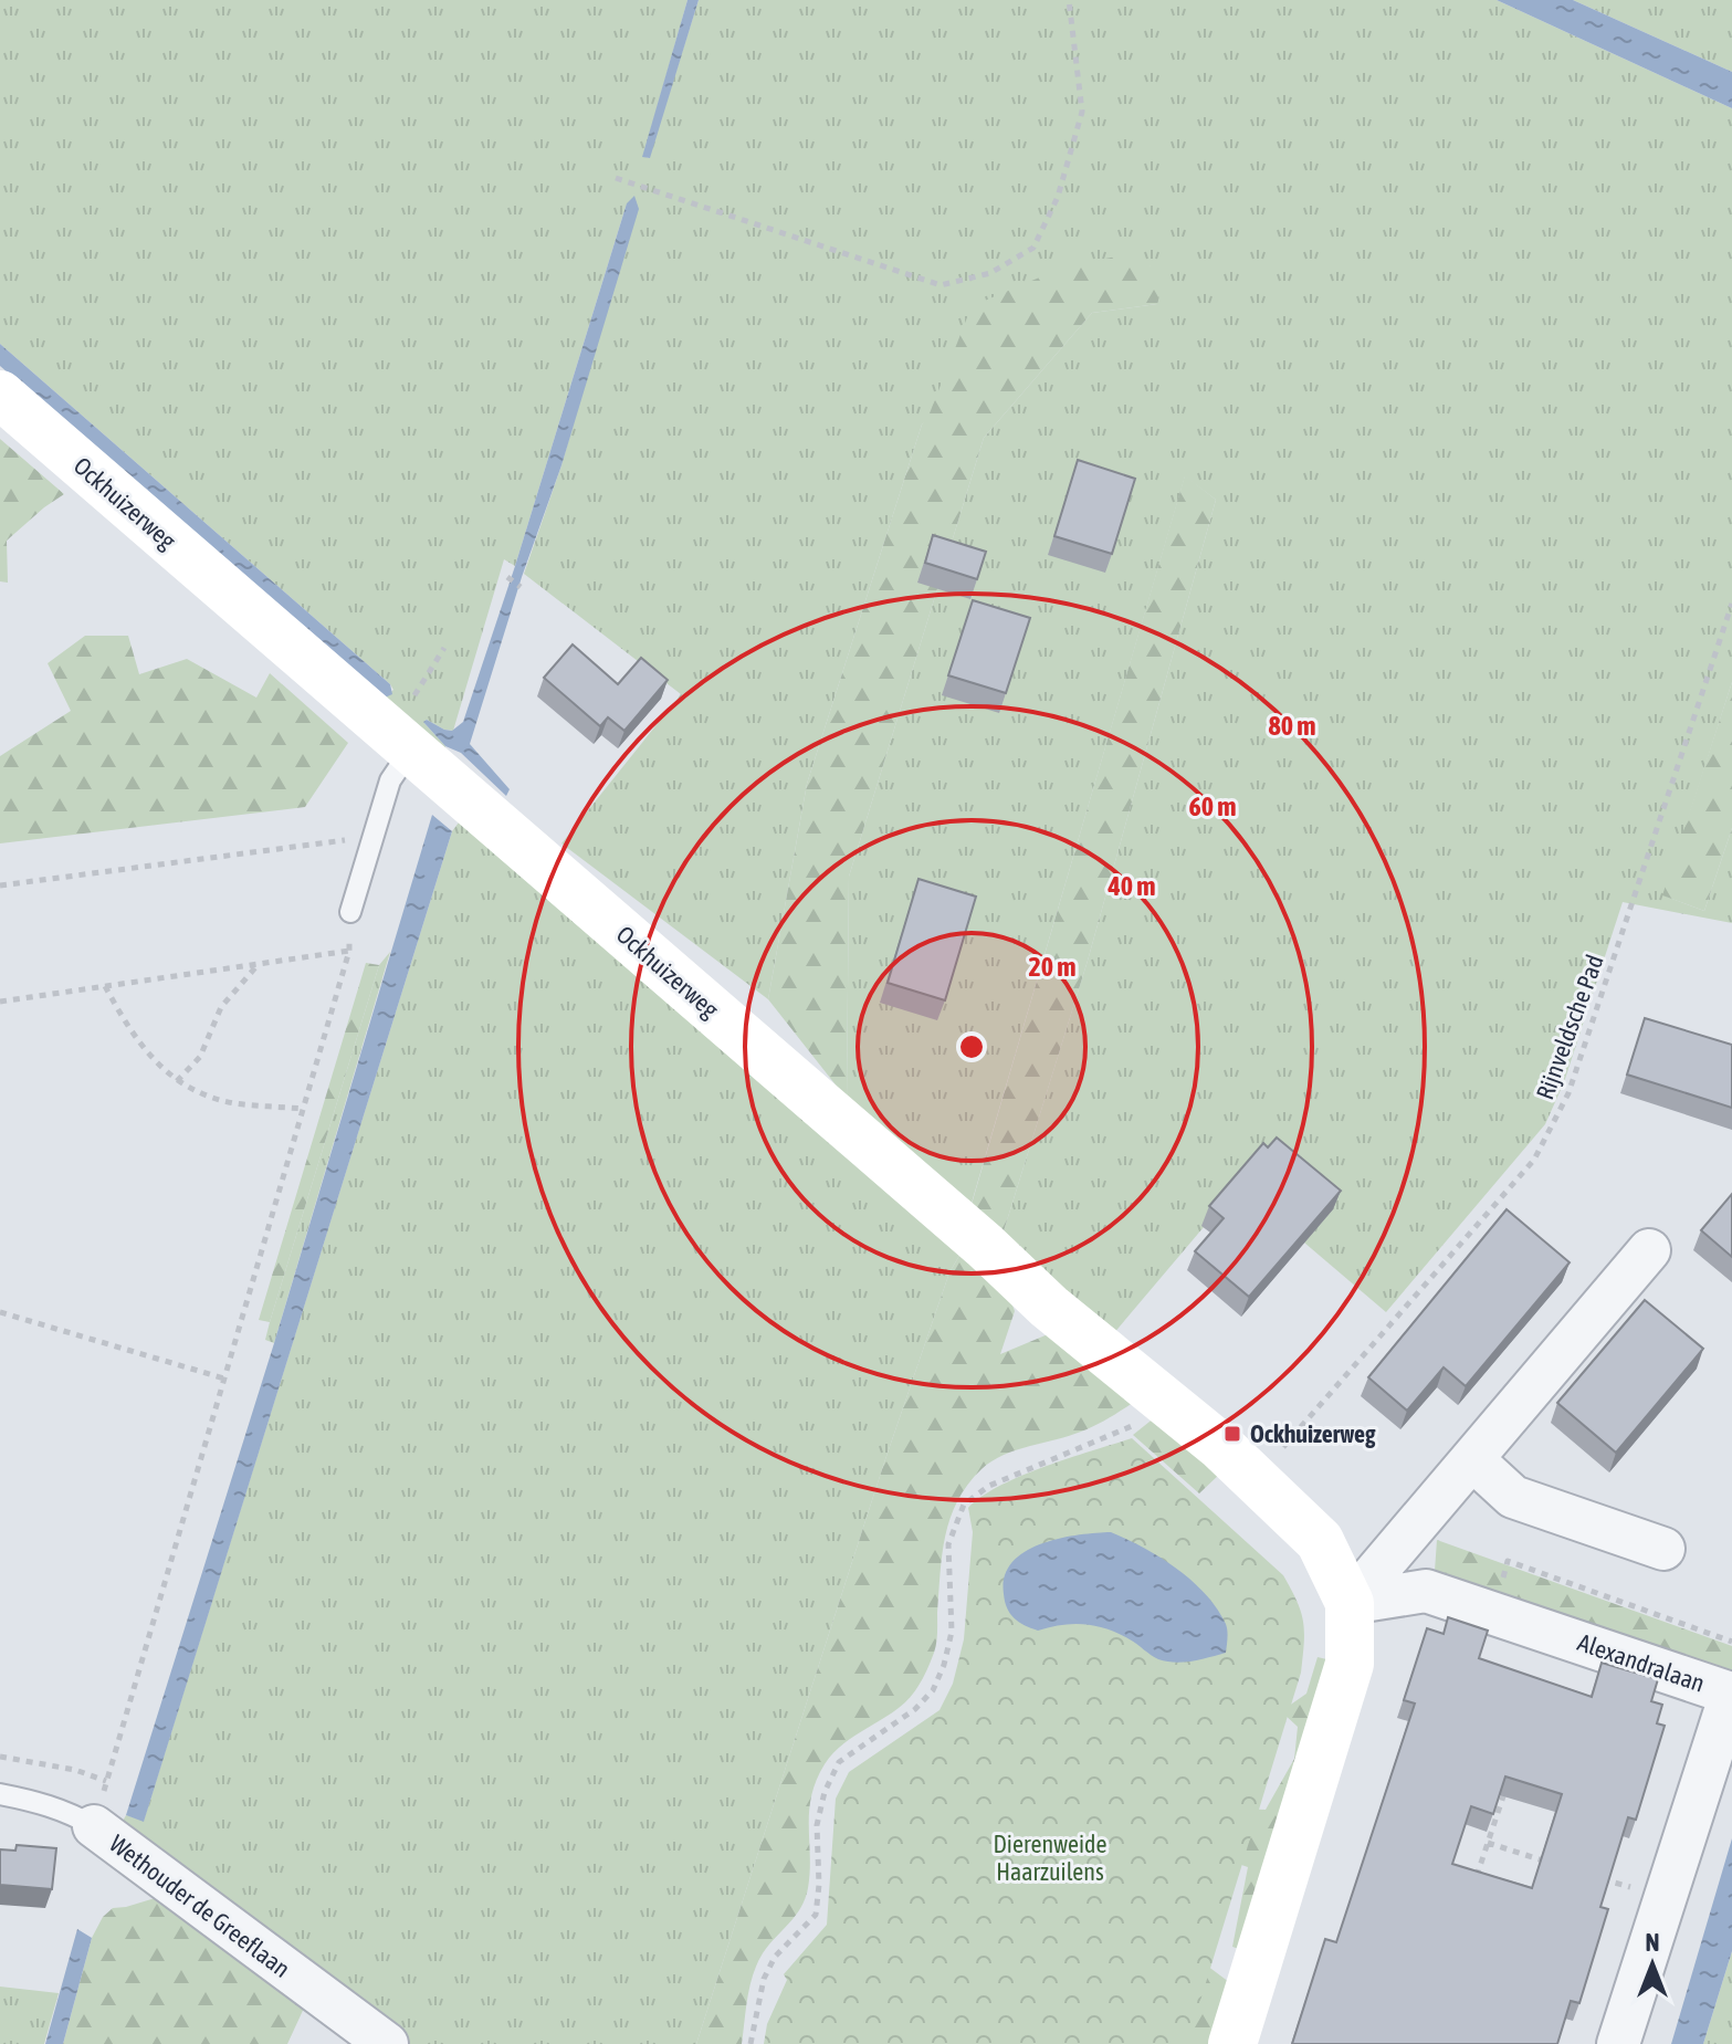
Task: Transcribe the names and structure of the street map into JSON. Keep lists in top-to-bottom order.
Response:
{
  "streets": {
    "street": ["Ockhuizerweg", "Alexandralaan", "Wethouder de Greeflaan"],
    "path": ["Rijnveldsche Pad"]
  },
  "crossings": [
    ["Ockhuizerweg", "Rijnveldsche Pad"],
    ["Ockhuizerweg", "Alexandralaan"]
  ],
  "parks": ["Dierenweide Haarzuilens"],
  "places": {
    "transit": ["Ockhuizerweg"]
  },
  "north": "top",
  "rings": [
    "80 m",
    "60 m",
    "40 m",
    "20 m"
  ]
}
